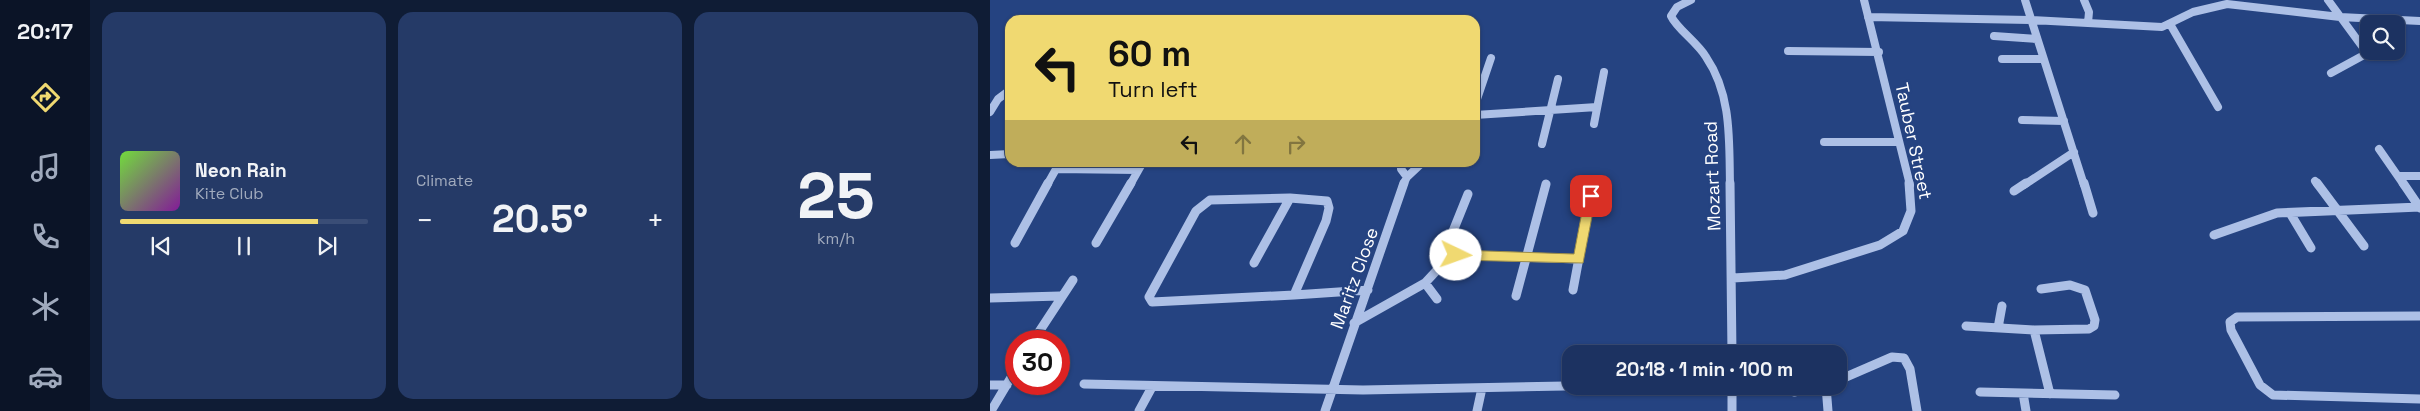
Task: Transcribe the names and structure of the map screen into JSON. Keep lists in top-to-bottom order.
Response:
{
  "streets": {
    "street": ["Tauber Street", "Mozart Road", "Maritz Close"]
  },
  "crossings": [
    ["Tauber Street", "Mozart Road"]
  ],
  "page": {
    "tabs": "20:17",
    "tile": [
      "Climate",
      ["25", "km/h"]
    ],
    "turn": ["60 m", "Turn left"],
    "song": ["Neon Rain", "Kite Club"],
    "heat": ["−", "20.5°", "+"],
    "limit": "30",
    "trip": "20:18 · 1 min · 100 m"
  }
}
